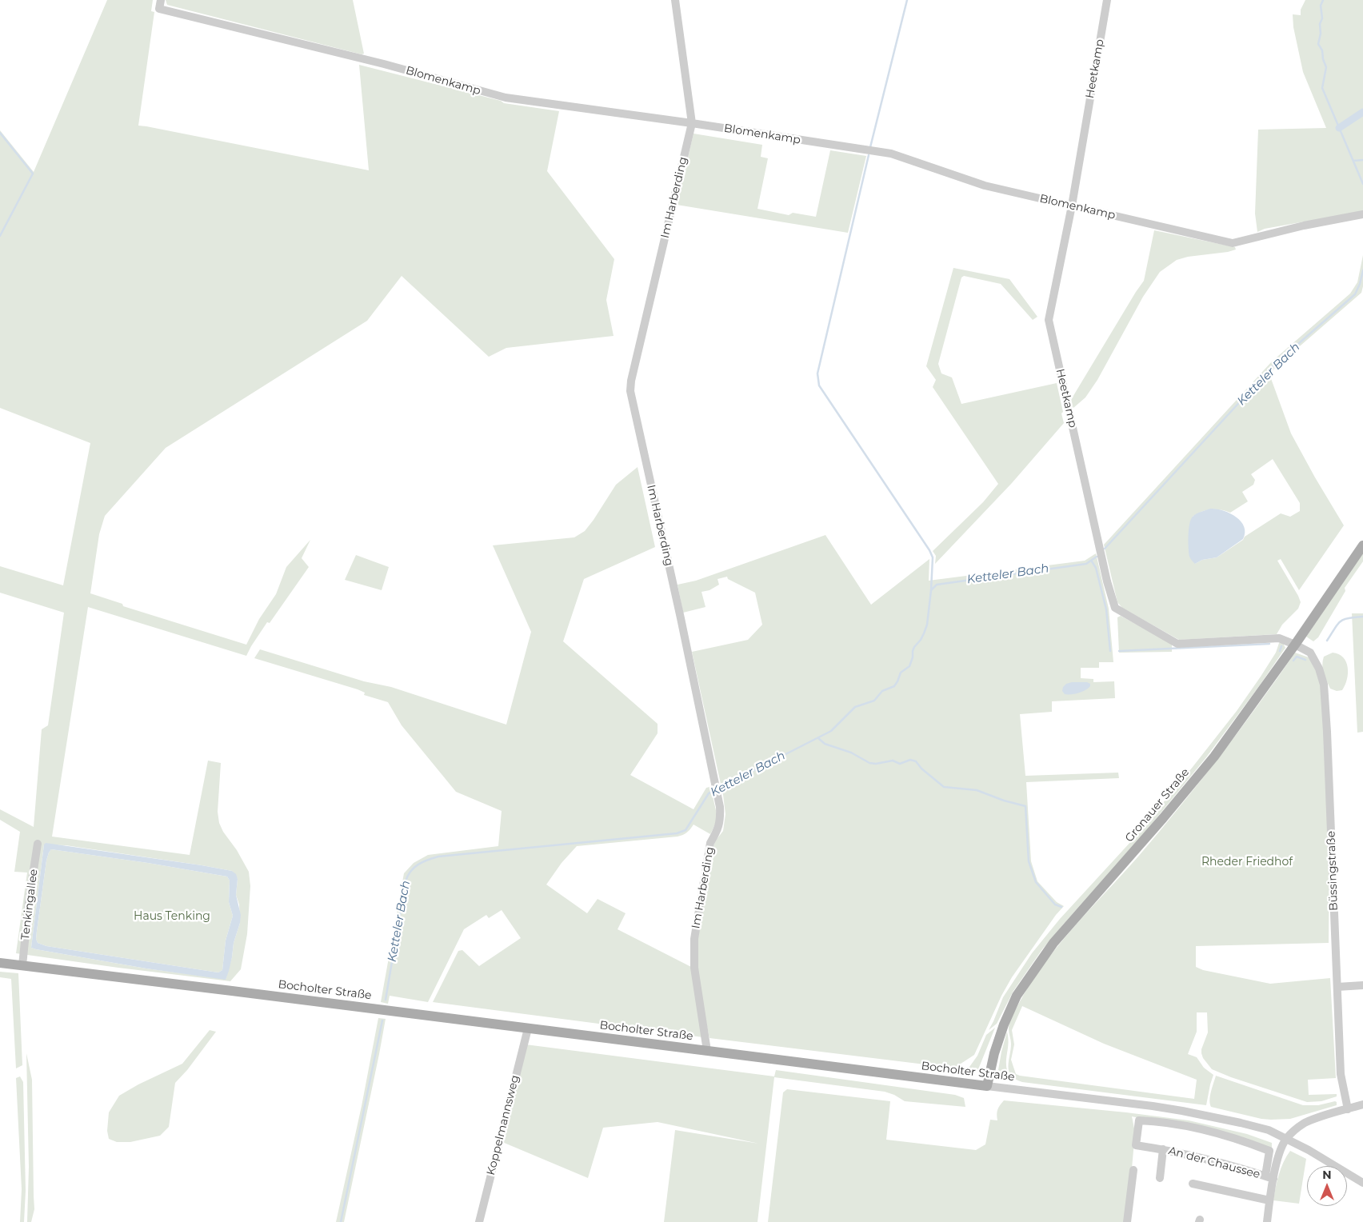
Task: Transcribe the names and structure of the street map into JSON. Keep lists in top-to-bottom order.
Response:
{
  "streets": {
    "main road": ["Gronauer Straße", "Bocholter Straße"],
    "street": [
      "Heetkamp",
      "Blomenkamp",
      "Im Harberding",
      "Büssingstraße",
      "Tenkingallee",
      "Koppelmannsweg",
      "An der Chaussee"
    ]
  },
  "crossings": [
    ["Heetkamp", "Blomenkamp"],
    ["Heetkamp", "Gronauer Straße"],
    ["Heetkamp", "Büssingstraße"],
    ["Blomenkamp", "Im Harberding"],
    ["Im Harberding", "Bocholter Straße"],
    ["Gronauer Straße", "Büssingstraße"],
    ["Gronauer Straße", "Bocholter Straße"],
    ["Tenkingallee", "Bocholter Straße"],
    ["Bocholter Straße", "Koppelmannsweg"]
  ],
  "water": ["Ketteler Bach"],
  "parks": ["Rheder Friedhof", "Haus Tenking"],
  "north": "top"
}
